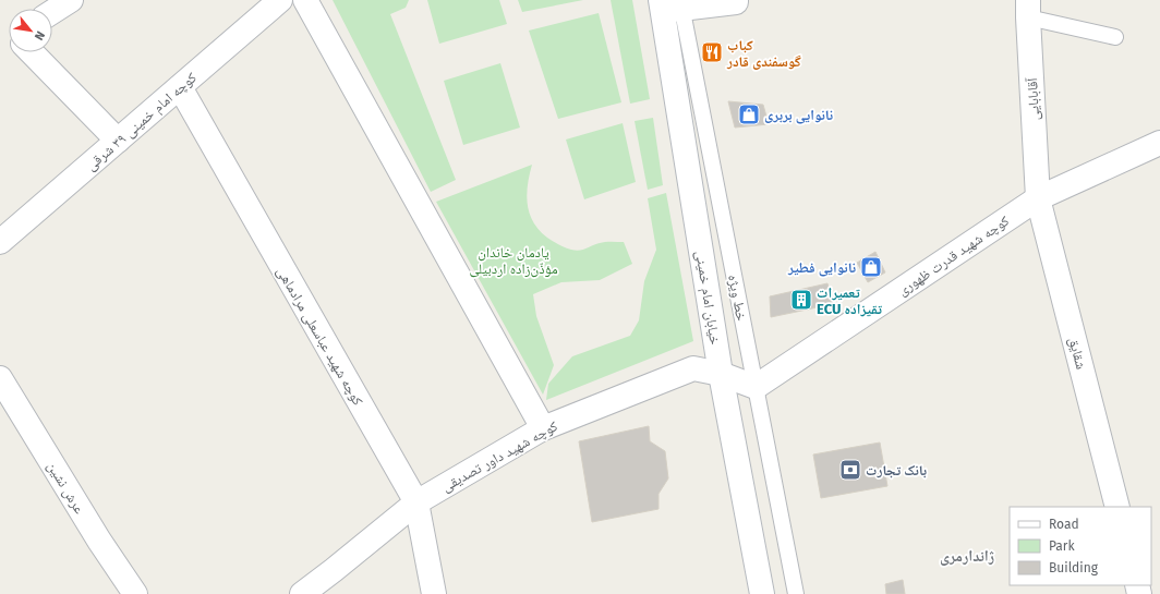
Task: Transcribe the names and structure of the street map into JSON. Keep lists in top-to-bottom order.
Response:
{
  "streets": {
    "street": [
      "آقابابایی",
      "کوچه امام خمینی ۳۹ شرقی",
      "کوچه شهید قدرت ظهوری",
      "خیابان امام خمینی",
      "کوچه شهید عباسعلی مرادماهی",
      "شقایق",
      "کوچه شهید داور تصدیقی",
      "عرش نشین"
    ],
    "lane": ["خط ویژه"]
  },
  "crossings": [
    ["آقابابایی", "کوچه شهید قدرت ظهوری"],
    ["آقابابایی", "شقایق"],
    ["کوچه امام خمینی ۳۹ شرقی", "کوچه شهید عباسعلی مرادماهی"],
    ["کوچه شهید قدرت ظهوری", "خط ویژه"],
    ["کوچه شهید قدرت ظهوری", "شقایق"],
    ["کوچه شهید قدرت ظهوری", "کوچه شهید داور تصدیقی"],
    ["خیابان امام خمینی", "خط ویژه"],
    ["خیابان امام خمینی", "کوچه شهید داور تصدیقی"],
    ["خط ویژه", "کوچه شهید داور تصدیقی"],
    ["کوچه شهید عباسعلی مرادماهی", "کوچه شهید داور تصدیقی"]
  ],
  "districts": ["ژاندارمری"],
  "parks": ["یادمان خاندان مؤذّن‌زاده اردبیلی"],
  "places": {
    "restaurant": ["کباب گوسفندی قادر"],
    "shop": ["نانوایی بربری", "نانوایی فطیر"],
    "building": ["تعمیرات ECU تقیزاده"],
    "bank": ["بانک تجارت"]
  },
  "legend": ["Road", "Park", "Building"],
  "north": "bottom right"
}
